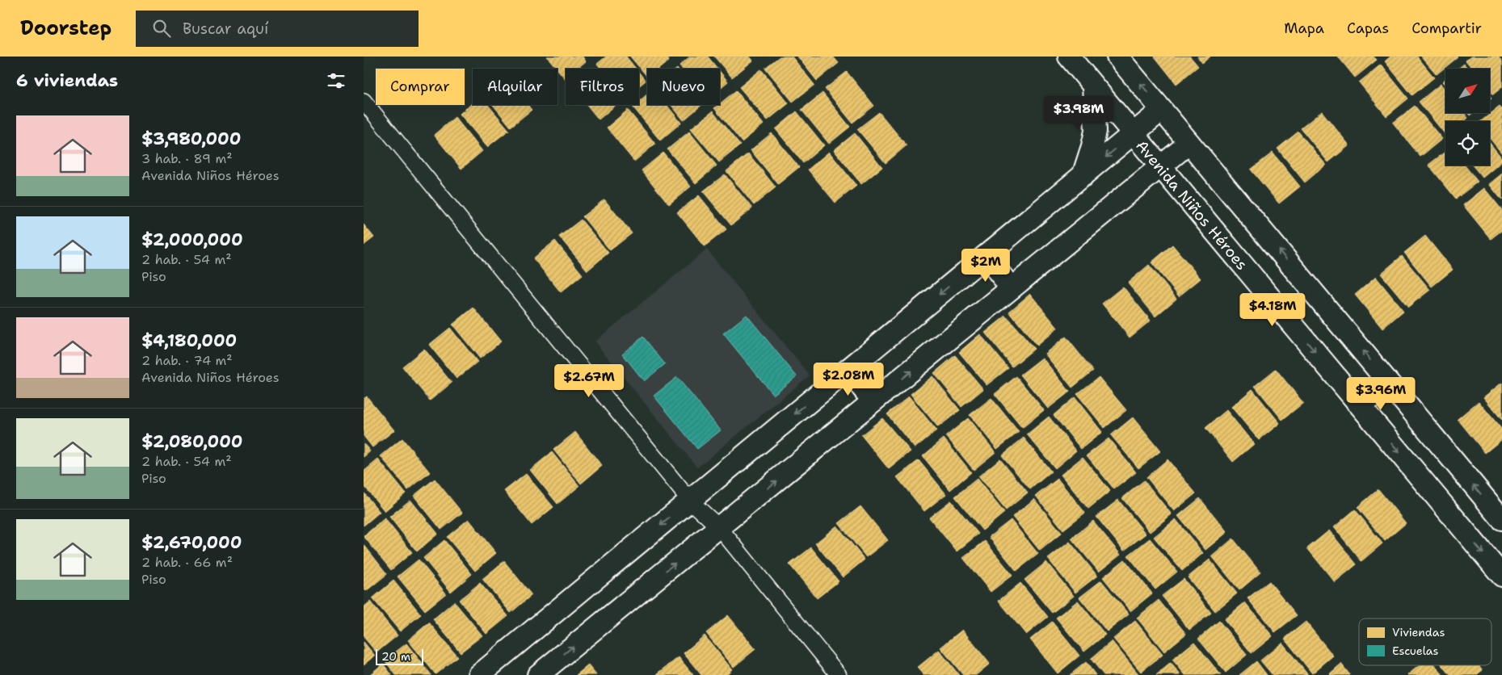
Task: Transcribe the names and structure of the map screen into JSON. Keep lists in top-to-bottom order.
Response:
{
  "streets": {
    "street": ["Avenida Niños Héroes"]
  },
  "legend": ["Viviendas", "Escuelas"],
  "scale_bar": "20 m",
  "north": "top right",
  "page": {
    "header": "Doorstep",
    "search": "Buscar aquí",
    "nav": ["Mapa", "Capas", "Compartir"],
    "heading": "6 viviendas",
    "chip": [
      "Comprar",
      "Alquilar",
      "Filtros",
      "Nuevo"
    ],
    "price": [
      "$3.98M",
      "$2M",
      "$4.18M",
      "$2.08M",
      "$2.67M",
      "$3.96M"
    ],
    "list": [
      {
        "name": "$3,980,000",
        "note": "3 hab. · 89 m² · Avenida Niños Héroes"
      },
      {
        "name": "$2,000,000",
        "note": "2 hab. · 54 m² · Piso"
      },
      {
        "name": "$4,180,000",
        "note": "2 hab. · 74 m² · Avenida Niños Héroes"
      },
      {
        "name": "$2,080,000",
        "note": "2 hab. · 54 m² · Piso"
      },
      {
        "name": "$2,670,000",
        "note": "2 hab. · 66 m² · Piso"
      }
    ],
    "scale": "20 m"
  }
}
